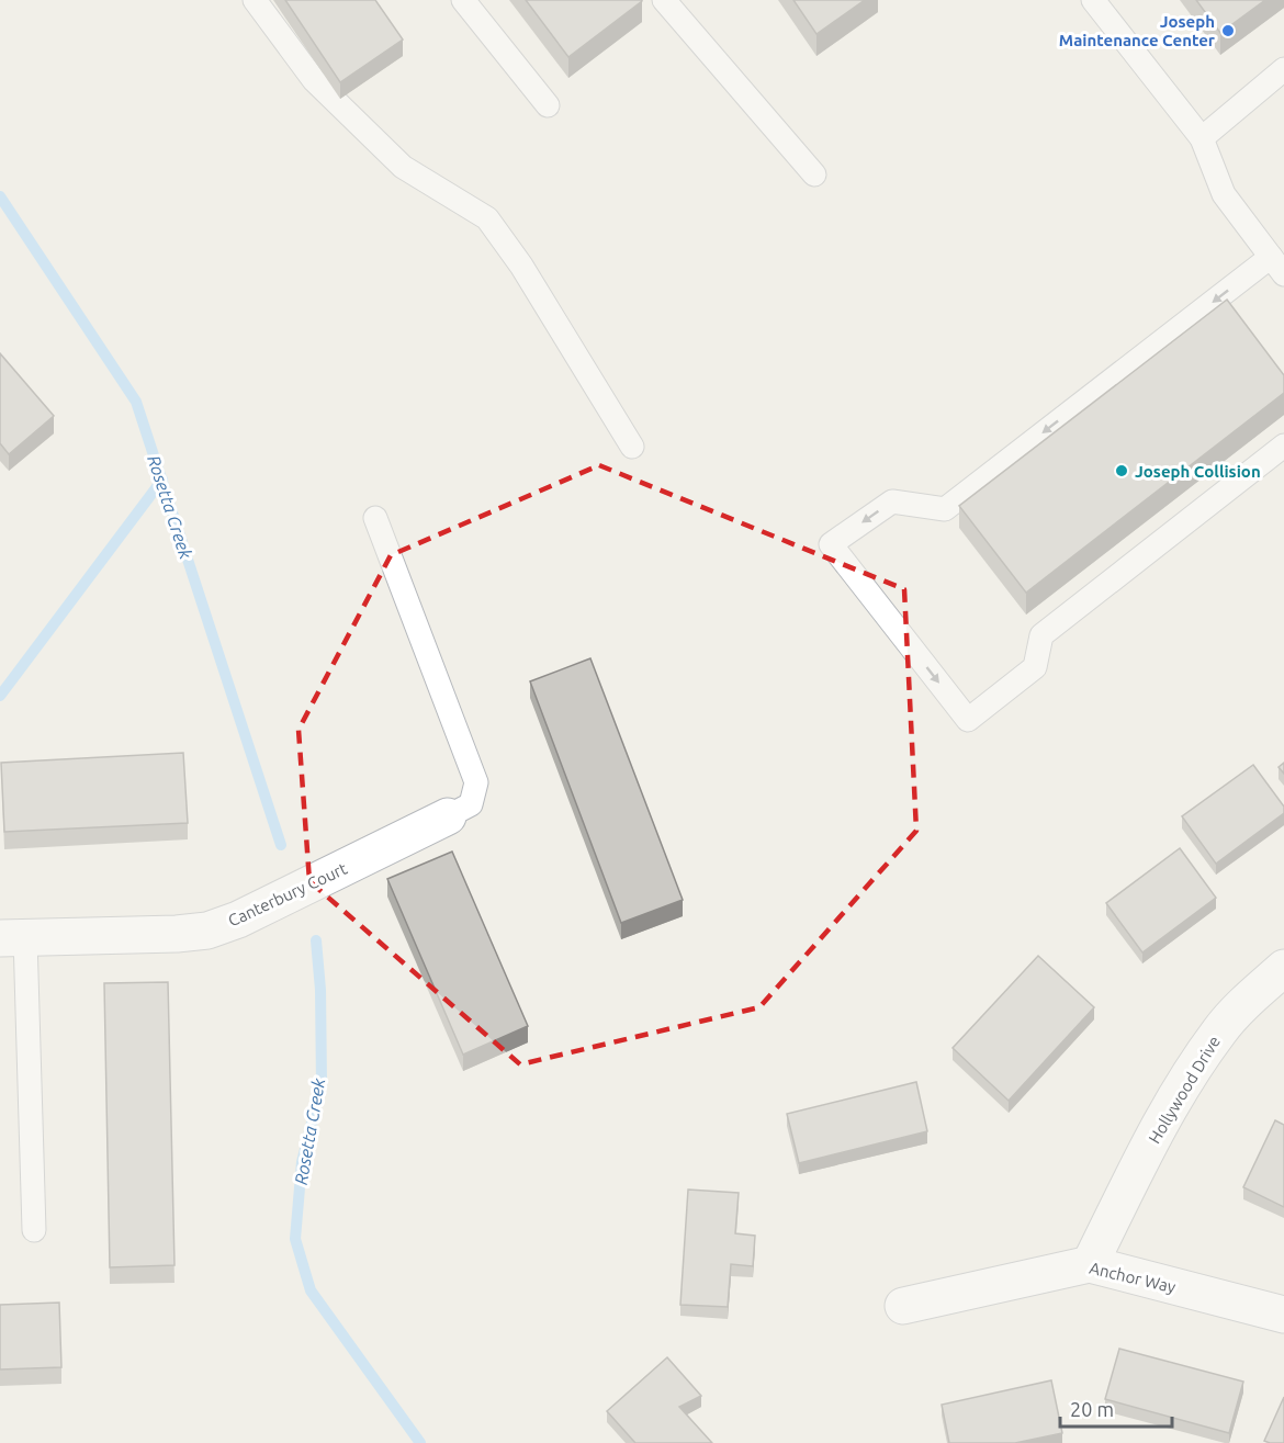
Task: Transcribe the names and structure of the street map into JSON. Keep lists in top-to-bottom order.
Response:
{
  "streets": {
    "street": ["Canterbury Court", "Hollywood Drive", "Anchor Way"]
  },
  "crossings": [
    ["Hollywood Drive", "Anchor Way"]
  ],
  "water": ["Rosetta Creek"],
  "places": ["Joseph Maintenance Center", "Joseph Collision"],
  "scale_bar": "20 m"
}
